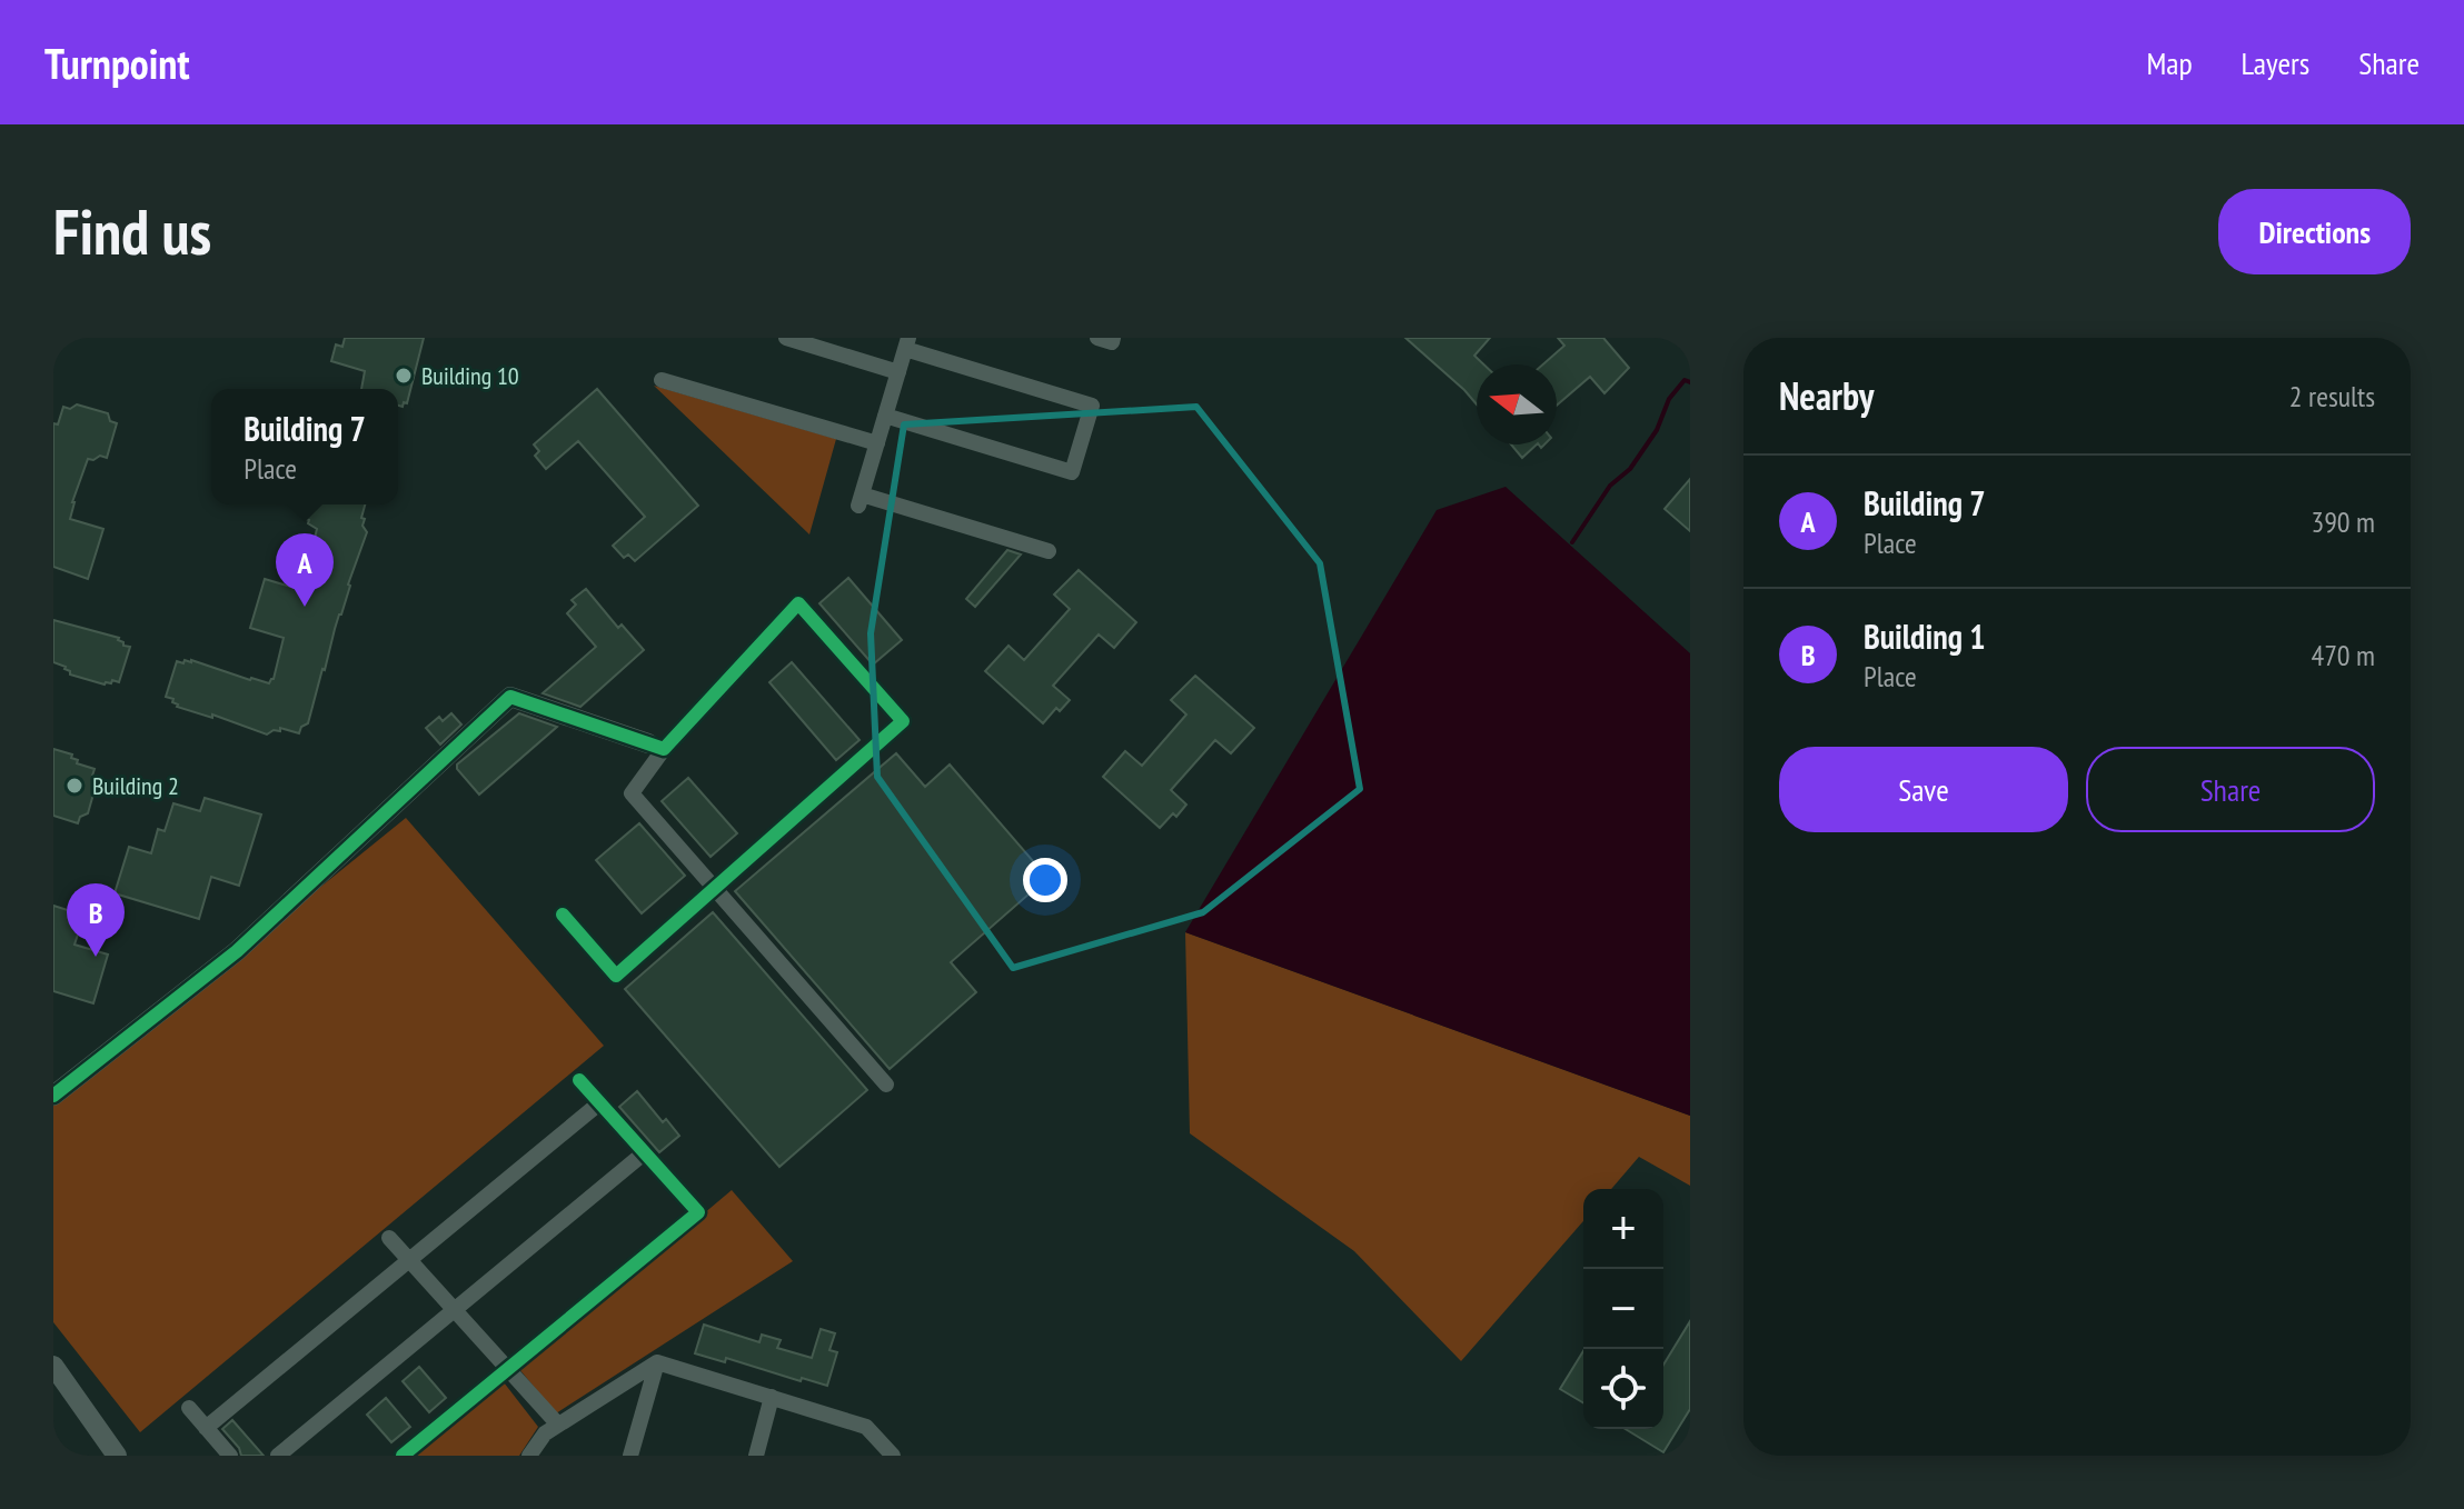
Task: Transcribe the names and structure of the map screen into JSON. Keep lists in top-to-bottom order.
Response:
{
  "places": ["Building 10", "Building 2"],
  "north": "left",
  "page": {
    "header": "Turnpoint",
    "nav": ["Map", "Layers", "Share"],
    "buttons": [
      "Directions",
      ["Save", "Share"]
    ],
    "title": "Find us",
    "heading": ["Nearby", "2 results"],
    "popup": ["Building 7", "Place"],
    "list": [
      {
        "mark": "A",
        "name": "Building 7",
        "note": "Place",
        "value": "390 m"
      },
      {
        "mark": "B",
        "name": "Building 1",
        "note": "Place",
        "value": "470 m"
      }
    ],
    "pins": ["A", "B"],
    "map_buttons": ["+", "−"]
  }
}
